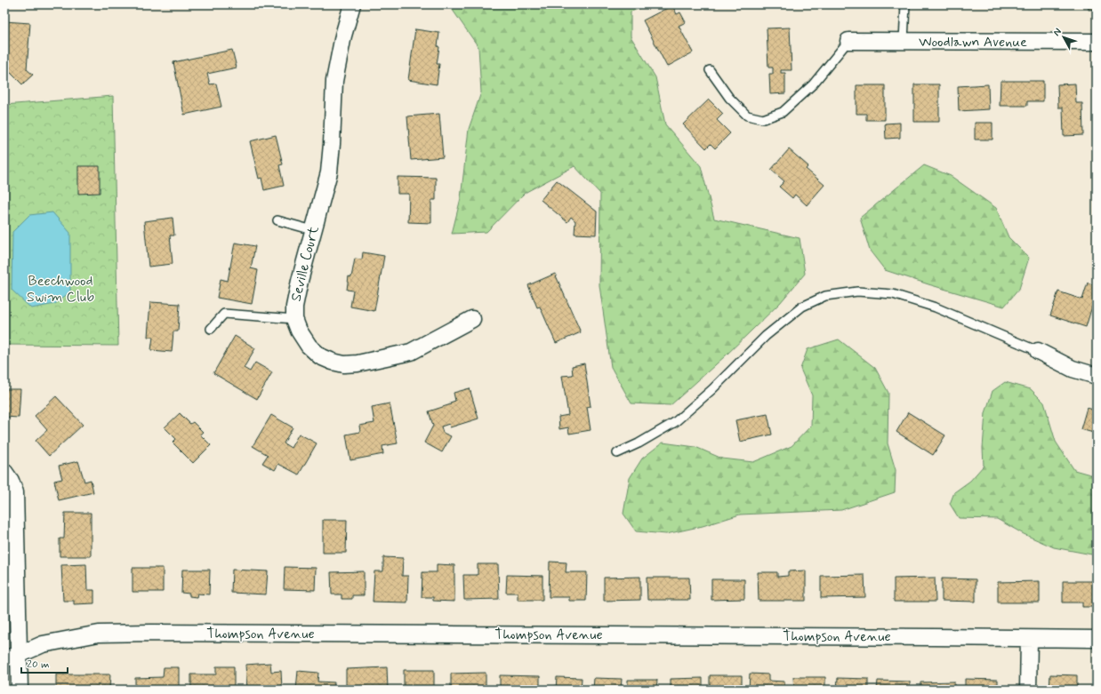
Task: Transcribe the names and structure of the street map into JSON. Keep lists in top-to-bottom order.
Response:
{
  "streets": {
    "street": ["Woodlawn Avenue", "Seville Court", "Thompson Avenue"]
  },
  "parks": ["Beechwood Swim Club"],
  "scale_bar": "20 m",
  "north": "top left"
}
